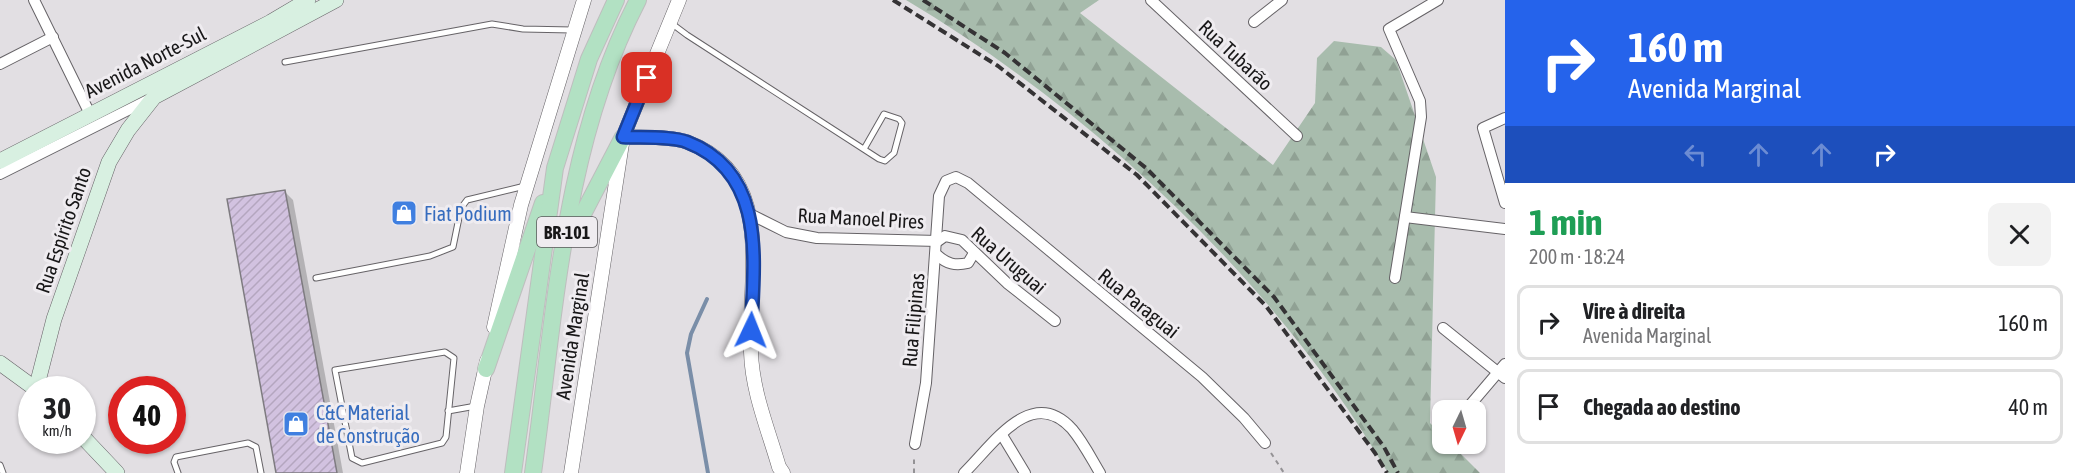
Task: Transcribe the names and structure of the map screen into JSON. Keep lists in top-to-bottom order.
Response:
{
  "streets": {
    "main road": ["Avenida Norte-Sul", "Rua Espírito Santo", "BR-101"],
    "street": [
      "Rua Tubarão",
      "Rua Manoel Pires",
      "Rua Uruguai",
      "Rua Paraguai",
      "Rua Filipinas",
      "Avenida Marginal"
    ]
  },
  "crossings": [
    ["Avenida Norte-Sul", "Rua Espírito Santo"],
    ["Rua Manoel Pires", "Rua Uruguai"],
    ["Rua Manoel Pires", "Rua Filipinas"],
    ["Rua Uruguai", "Rua Filipinas"],
    ["Rua Paraguai", "Rua Filipinas"]
  ],
  "places": {
    "shop": ["Fiat Podium", "C&C Material de Construção"]
  },
  "north": "bottom",
  "page": {
    "turn": ["160 m", "Avenida Marginal"],
    "heading": ["1 min", "200 m · 18:24"],
    "list": [
      {
        "name": "Vire à direita",
        "note": "Avenida Marginal",
        "value": "160 m"
      },
      {
        "name": "Chegada ao destino",
        "value": "40 m"
      }
    ],
    "speed": "30 km/h",
    "limit": "40"
  }
}
